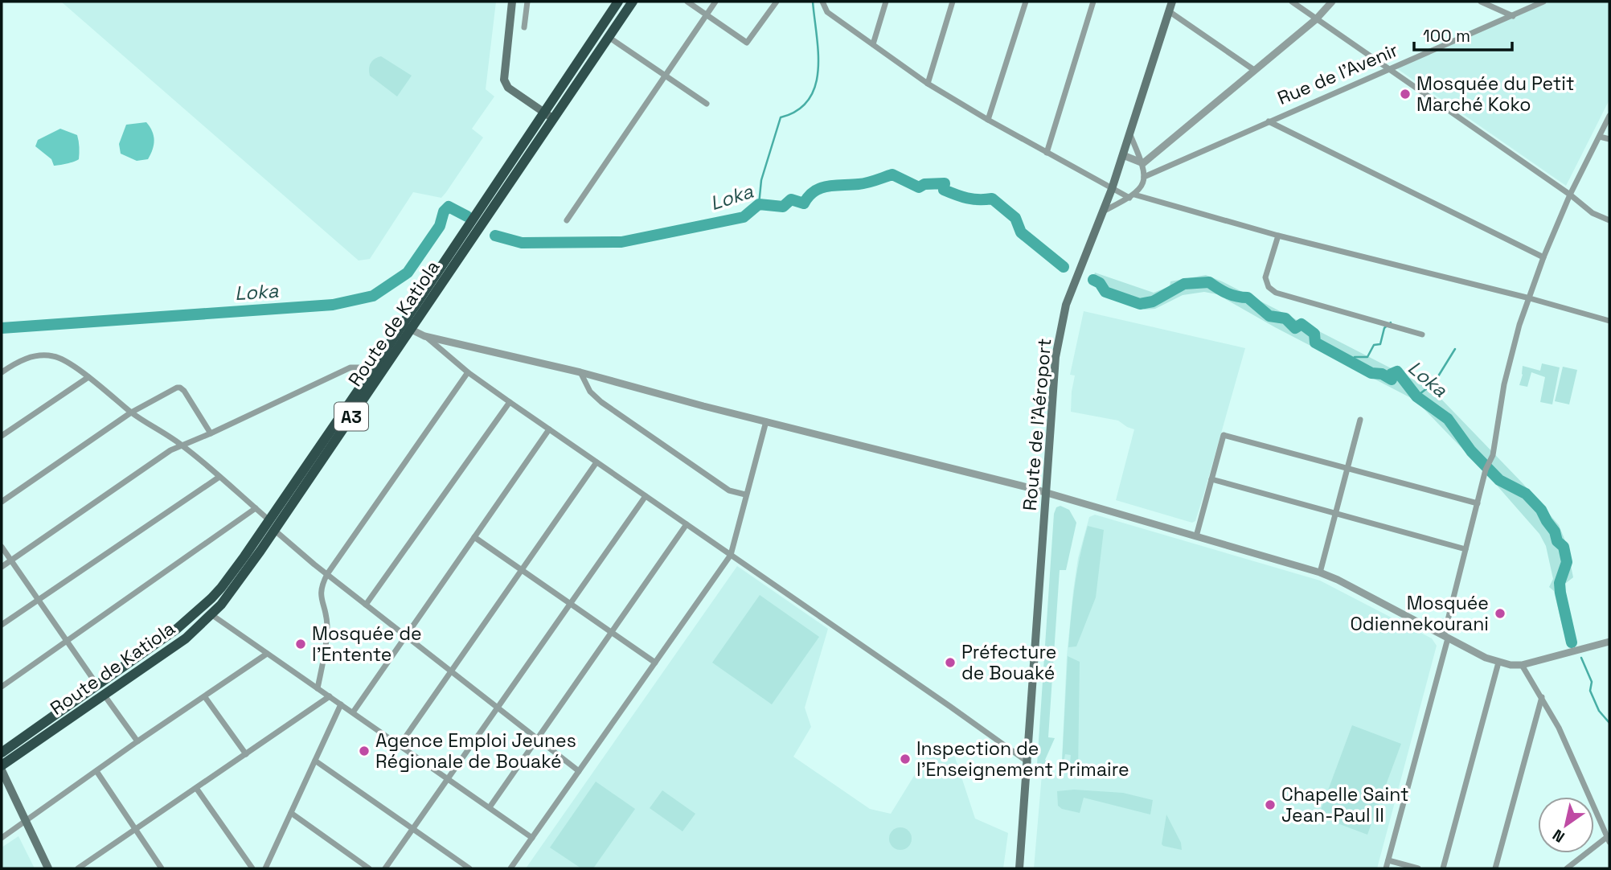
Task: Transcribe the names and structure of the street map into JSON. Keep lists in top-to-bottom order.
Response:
{
  "streets": {
    "highway": ["Route de Katiola", "A3"],
    "main road": ["Route de l'Aéroport"],
    "street": ["Rue de l'Avenir"]
  },
  "water": ["Loka"],
  "places": [
    "Mosquée du Petit Marché Koko",
    "Mosquée Odiennekourani",
    "Mosquée de l'Entente",
    "Préfecture de Bouaké",
    "Agence Emploi Jeunes Régionale de Bouaké",
    "Inspection de l'Enseignement Primaire",
    "Chapelle Saint Jean-Paul II"
  ],
  "scale_bar": "100 m",
  "north": "bottom left"
}
